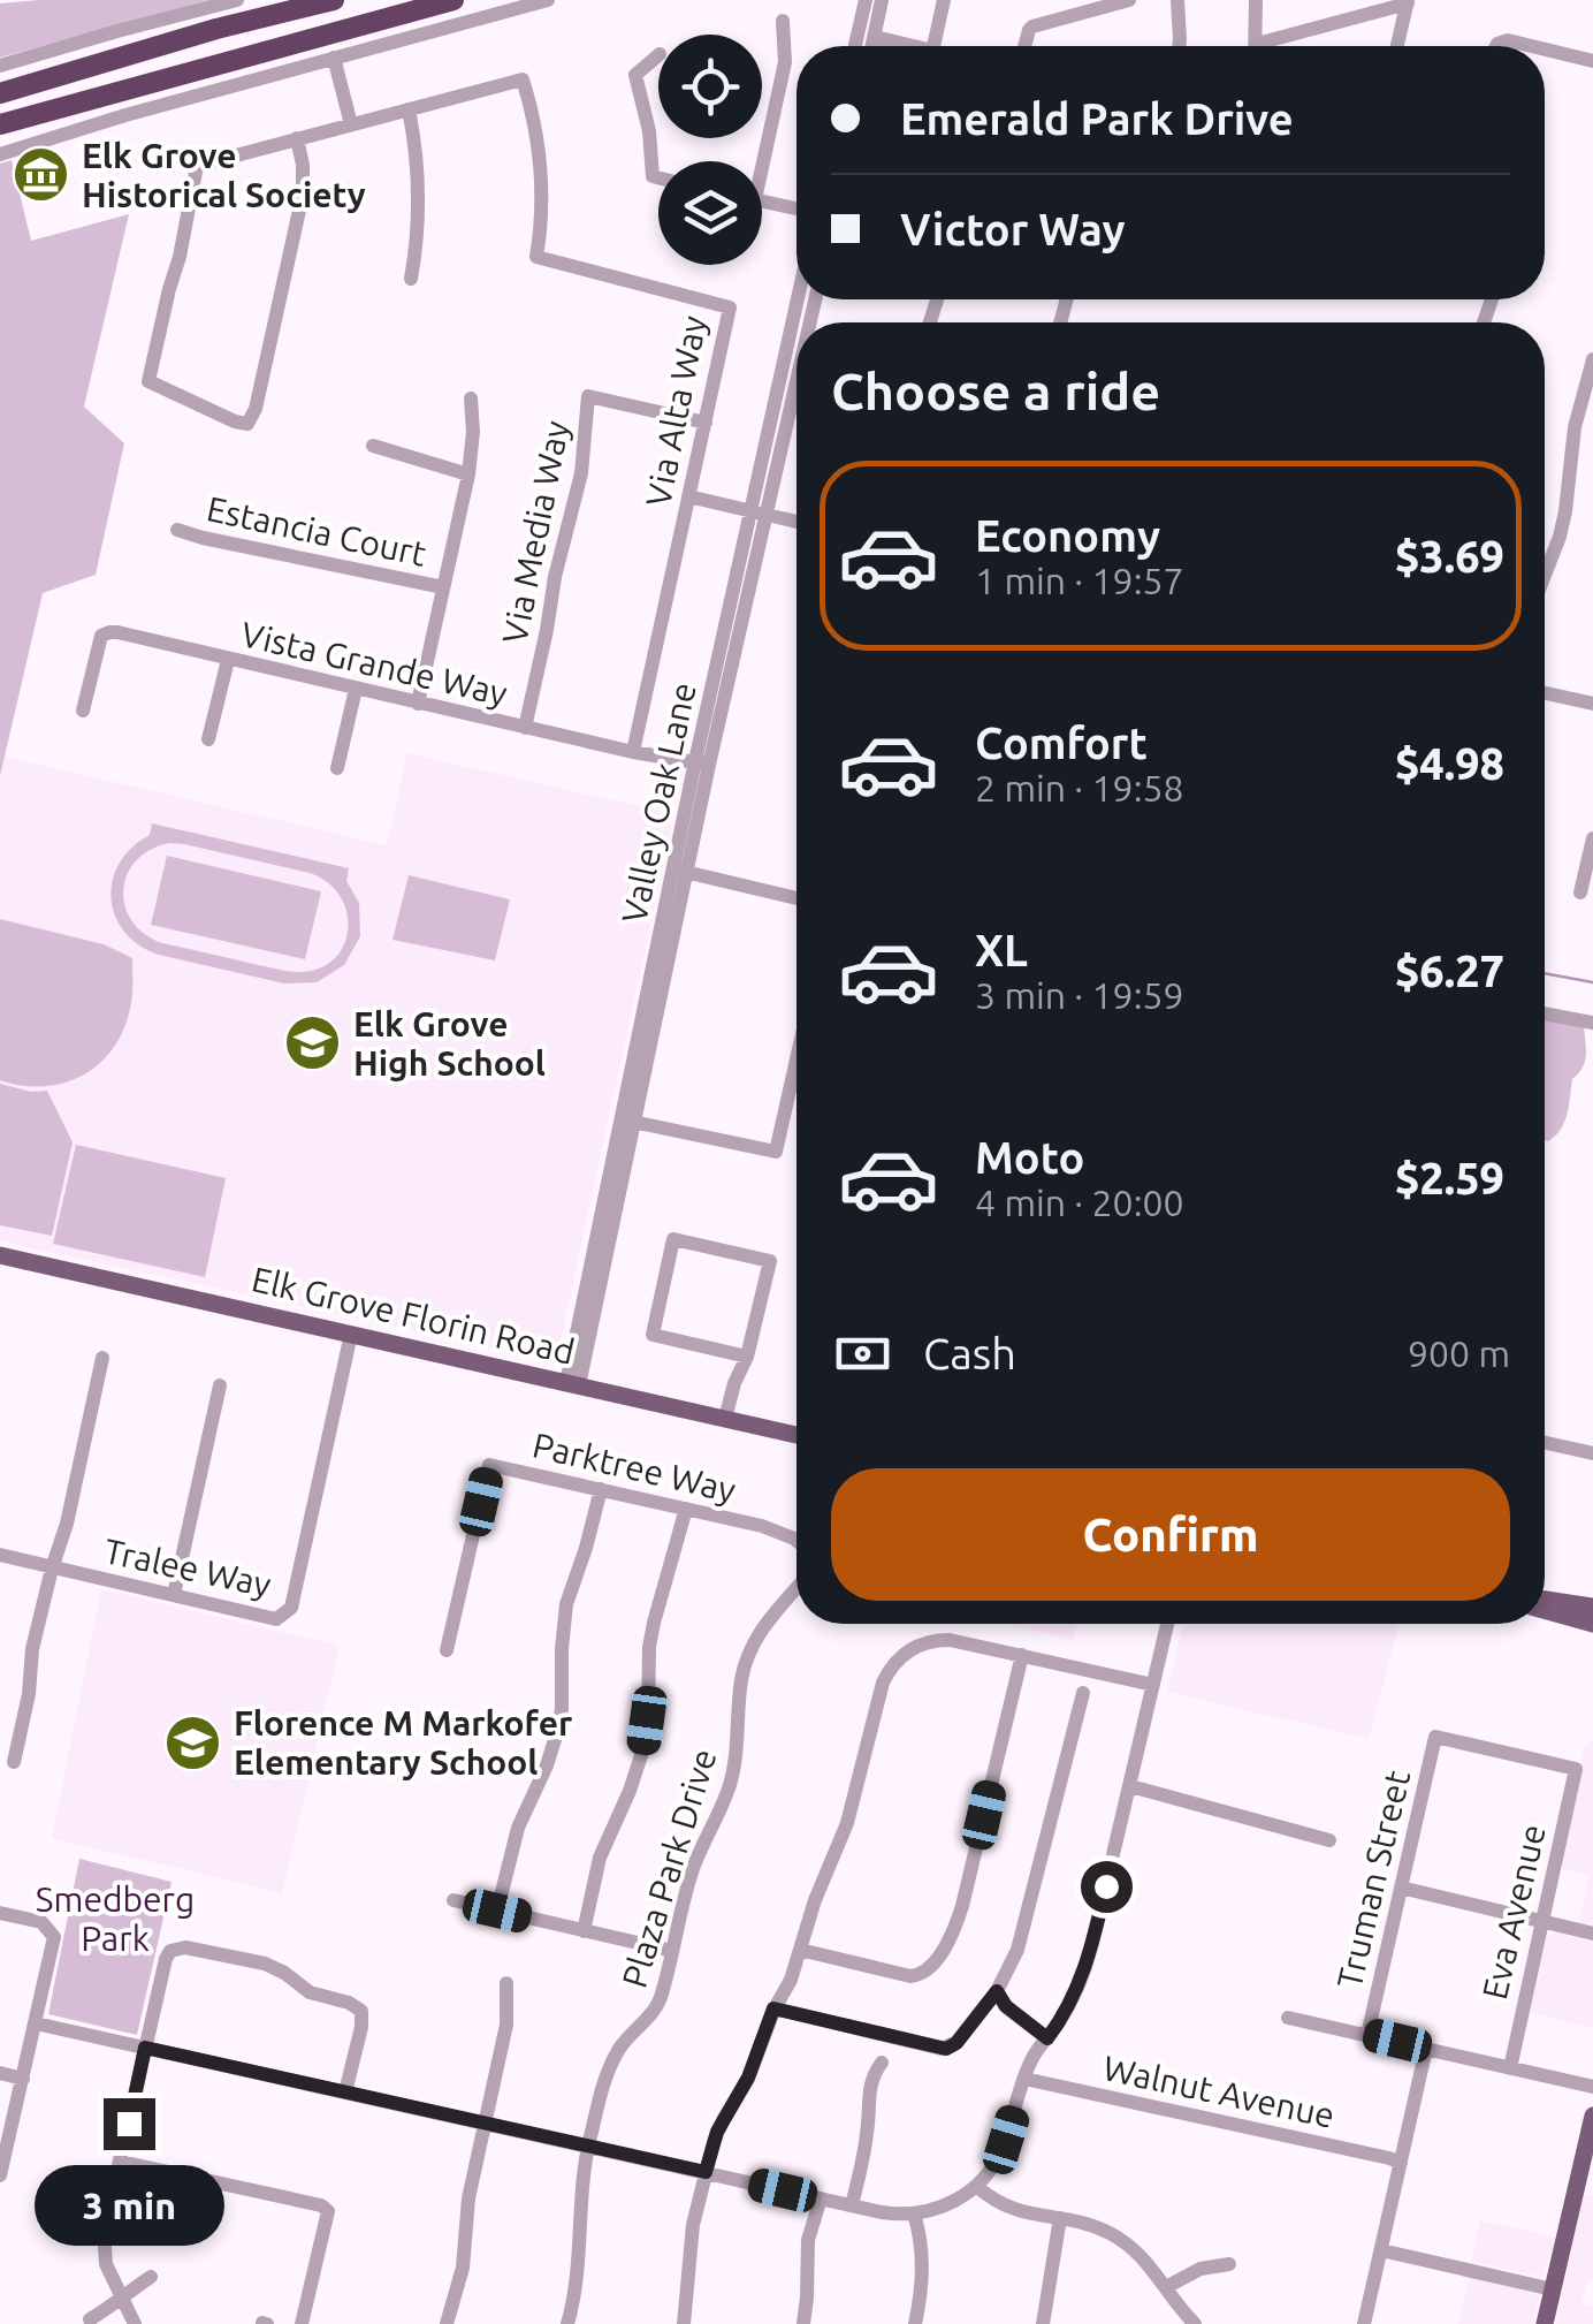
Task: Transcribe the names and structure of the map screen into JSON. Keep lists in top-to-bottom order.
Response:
{
  "streets": {
    "main road": ["Elk Grove Florin Road"],
    "street": [
      "Via Alta Way",
      "Estancia Court",
      "Via Media Way",
      "Vista Grande Way",
      "Valley Oak Lane",
      "Parktree Way",
      "Tralee Way",
      "Plaza Park Drive",
      "Truman Street",
      "Eva Avenue",
      "Walnut Avenue"
    ]
  },
  "crossings": [
    ["Via Alta Way", "Via Media Way"],
    ["Via Alta Way", "Vista Grande Way"],
    ["Via Media Way", "Vista Grande Way"],
    ["Vista Grande Way", "Valley Oak Lane"],
    ["Valley Oak Lane", "Elk Grove Florin Road"],
    ["Elk Grove Florin Road", "Tralee Way"],
    ["Truman Street", "Eva Avenue"]
  ],
  "parks": ["Smedberg Park"],
  "places": {
    "museum": ["Elk Grove Historical Society"],
    "school or university": ["Elk Grove High School", "Florence M Markofer Elementary School"]
  },
  "page": {
    "banner": ["Emerald Park Drive", "Victor Way"],
    "heading": "Choose a ride",
    "list": [
      {
        "name": "Economy",
        "note": "1 min · 19:57",
        "value": "$3.69"
      },
      {
        "name": "Comfort",
        "note": "2 min · 19:58",
        "value": "$4.98"
      },
      {
        "name": "XL",
        "note": "3 min · 19:59",
        "value": "$6.27"
      },
      {
        "name": "Moto",
        "note": "4 min · 20:00",
        "value": "$2.59"
      }
    ],
    "pay": ["Cash", "900 m"],
    "buttons": "Confirm",
    "bubble": "3 min"
  }
}
